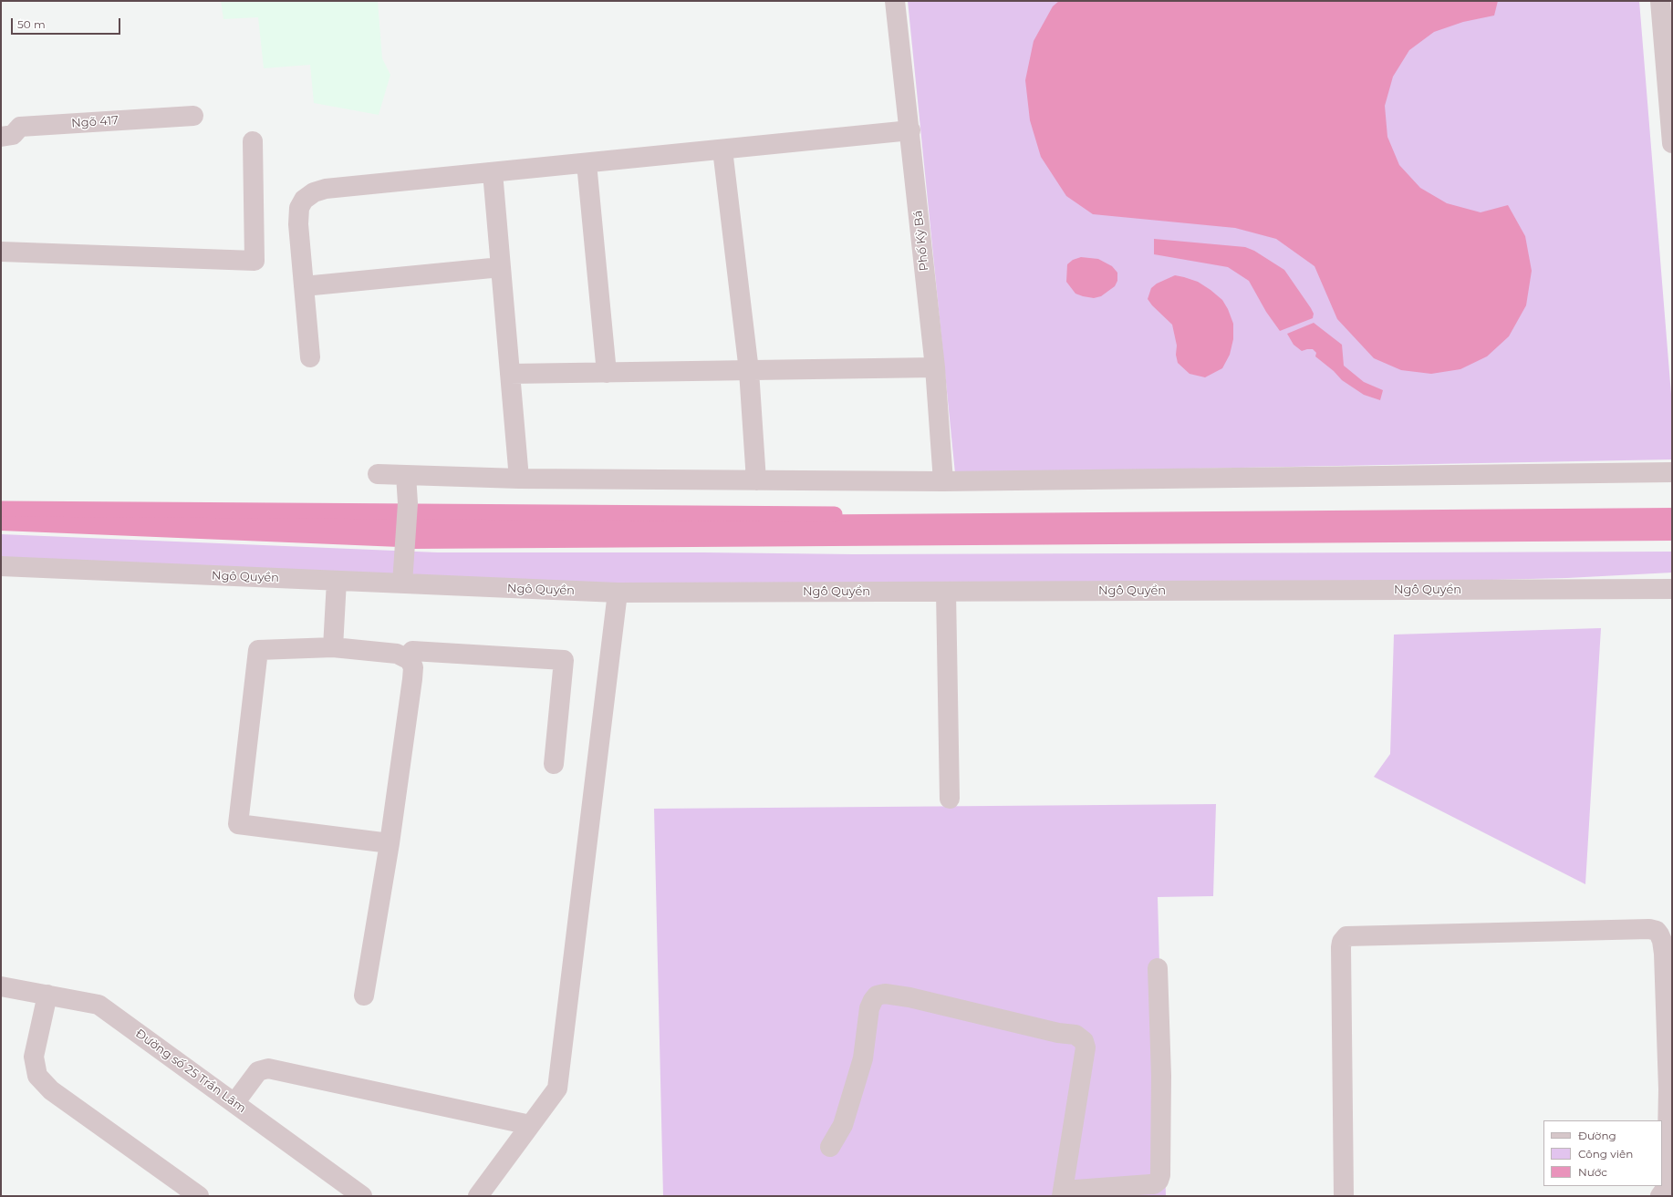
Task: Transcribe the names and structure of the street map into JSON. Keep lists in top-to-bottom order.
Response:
{
  "streets": {
    "street": [
      "Ngõ 417",
      "Phố Kỳ Bá",
      "Ngô Quyền",
      "Đường số 25 Trần Lãm"
    ]
  },
  "legend": ["Đường", "Công viên", "Nước"],
  "scale_bar": "50 m"
}
